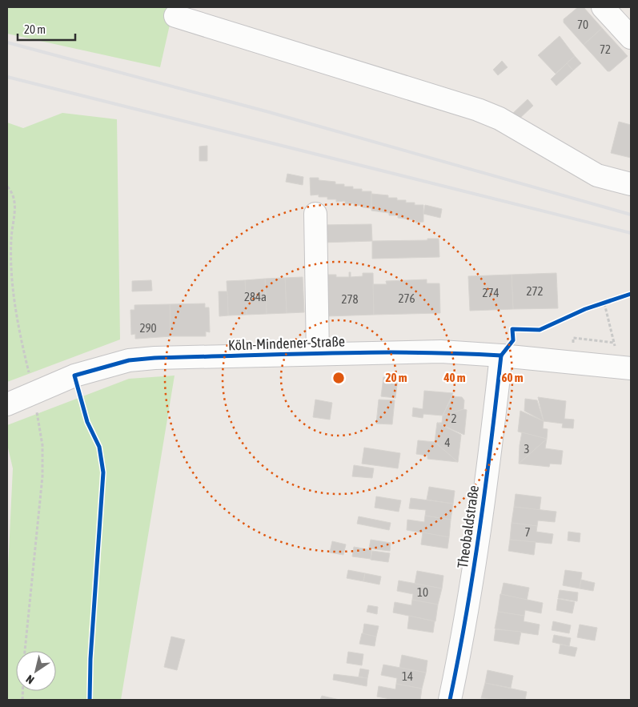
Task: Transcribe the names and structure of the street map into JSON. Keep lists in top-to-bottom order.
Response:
{
  "streets": {
    "street": ["Köln-Mindener-Straße", "Theobaldstraße"]
  },
  "crossings": [
    ["Köln-Mindener-Straße", "Theobaldstraße"]
  ],
  "house_numbers": [
    "70",
    "72",
    "272",
    "274",
    "284a",
    "276",
    "278",
    "290",
    "2",
    "4",
    "3",
    "7",
    "10",
    "14"
  ],
  "scale_bar": "20 m",
  "north": "bottom left",
  "rings": ["20 m", "40 m", "60 m"]
}
